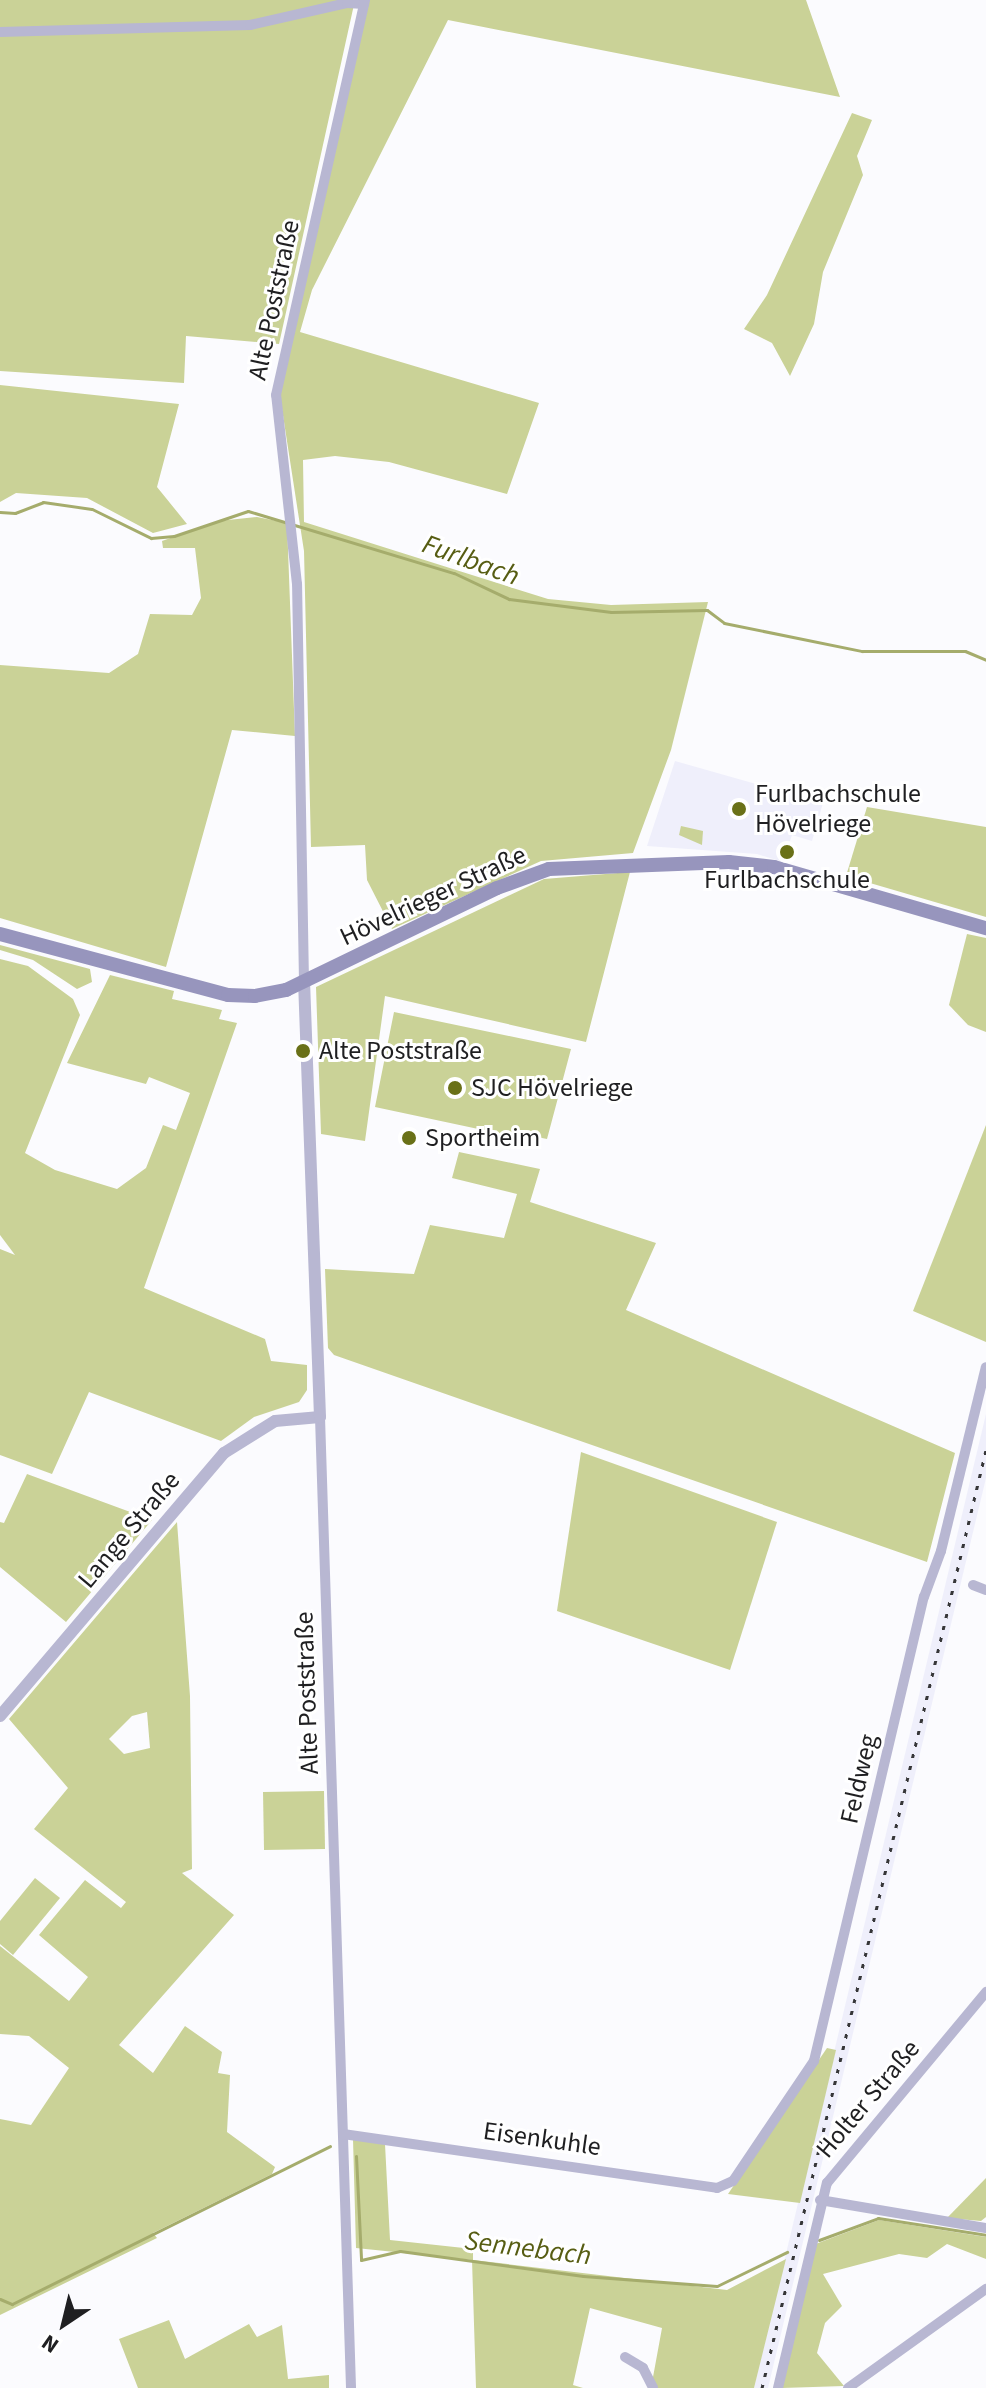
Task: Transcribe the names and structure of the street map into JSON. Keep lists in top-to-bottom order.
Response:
{
  "streets": {
    "main road": ["Hövelrieger Straße"],
    "street": [
      "Alte Poststraße",
      "Lange Straße",
      "Feldweg",
      "Holter Straße",
      "Eisenkuhle"
    ]
  },
  "crossings": [
    ["Alte Poststraße", "Hövelrieger Straße"],
    ["Alte Poststraße", "Lange Straße"],
    ["Alte Poststraße", "Eisenkuhle"],
    ["Feldweg", "Eisenkuhle"]
  ],
  "water": ["Furlbach", "Sennebach"],
  "places": [
    "Furlbachschule Hövelriege",
    "Furlbachschule",
    "Alte Poststraße",
    "SJC Hövelriege",
    "Sportheim"
  ],
  "north": "bottom left"
}
